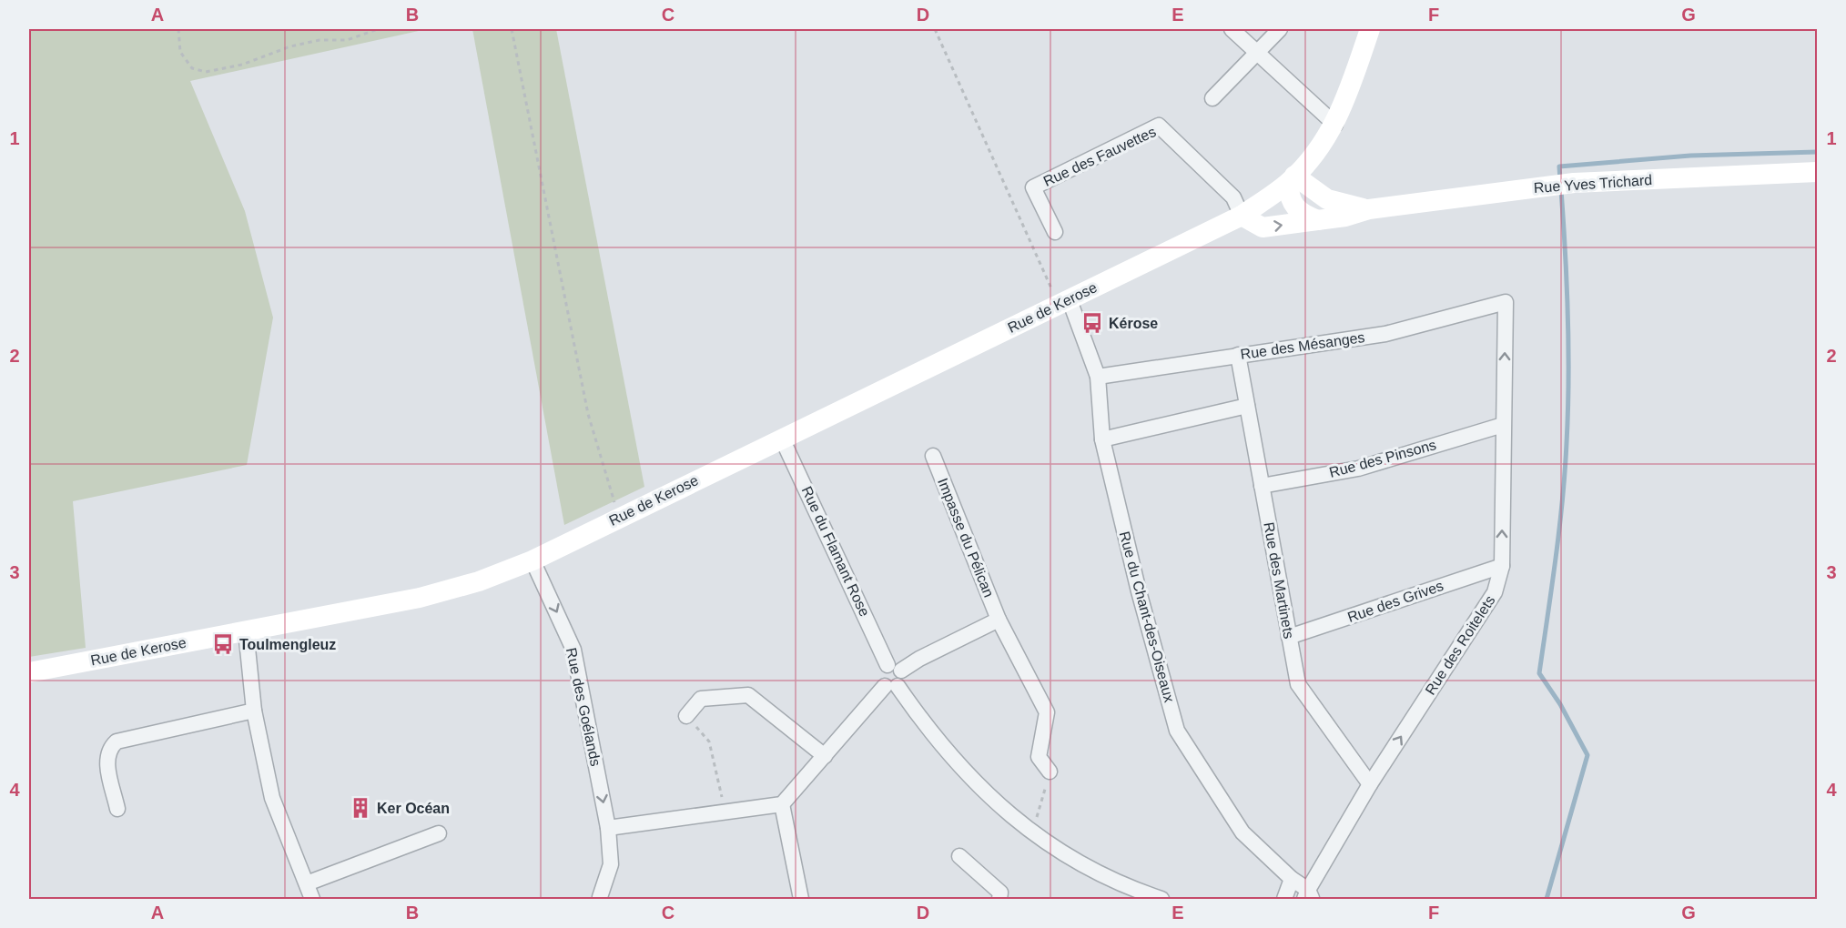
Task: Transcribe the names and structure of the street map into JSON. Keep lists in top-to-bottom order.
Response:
{
  "streets": {
    "main road": ["Rue Yves Trichard", "Rue de Kerose"],
    "street": [
      "Rue des Fauvettes",
      "Rue des Mésanges",
      "Rue des Pinsons",
      "Impasse du Pélican",
      "Rue du Flamant Rose",
      "Rue des Martinets",
      "Rue des Grives",
      "Rue du Chant-des-Oiseaux",
      "Rue des Roitelets",
      "Rue des Goélands"
    ]
  },
  "crossings": [
    ["Rue des Fauvettes", "Rue de Kerose"],
    ["Rue de Kerose", "Rue du Flamant Rose"],
    ["Rue de Kerose", "Rue du Chant-des-Oiseaux"],
    ["Rue de Kerose", "Rue des Goélands"],
    ["Rue des Mésanges", "Rue des Martinets"],
    ["Rue des Mésanges", "Rue du Chant-des-Oiseaux"],
    ["Rue des Mésanges", "Rue des Roitelets"],
    ["Rue des Pinsons", "Rue des Martinets"],
    ["Rue des Pinsons", "Rue des Roitelets"],
    ["Rue des Martinets", "Rue des Grives"],
    ["Rue des Martinets", "Rue des Roitelets"],
    ["Rue des Grives", "Rue des Roitelets"],
    ["Rue du Chant-des-Oiseaux", "Rue des Roitelets"]
  ],
  "one_way": ["Rue des Roitelets", "Rue des Goélands"],
  "places": {
    "bus stop": ["Kérose", "Toulmengleuz"],
    "building": ["Ker Océan"]
  },
  "grid": {
    "columns": [
      "A",
      "B",
      "C",
      "D",
      "E",
      "F",
      "G"
    ],
    "rows": [
      "1",
      "2",
      "3",
      "4"
    ]
  }
}
